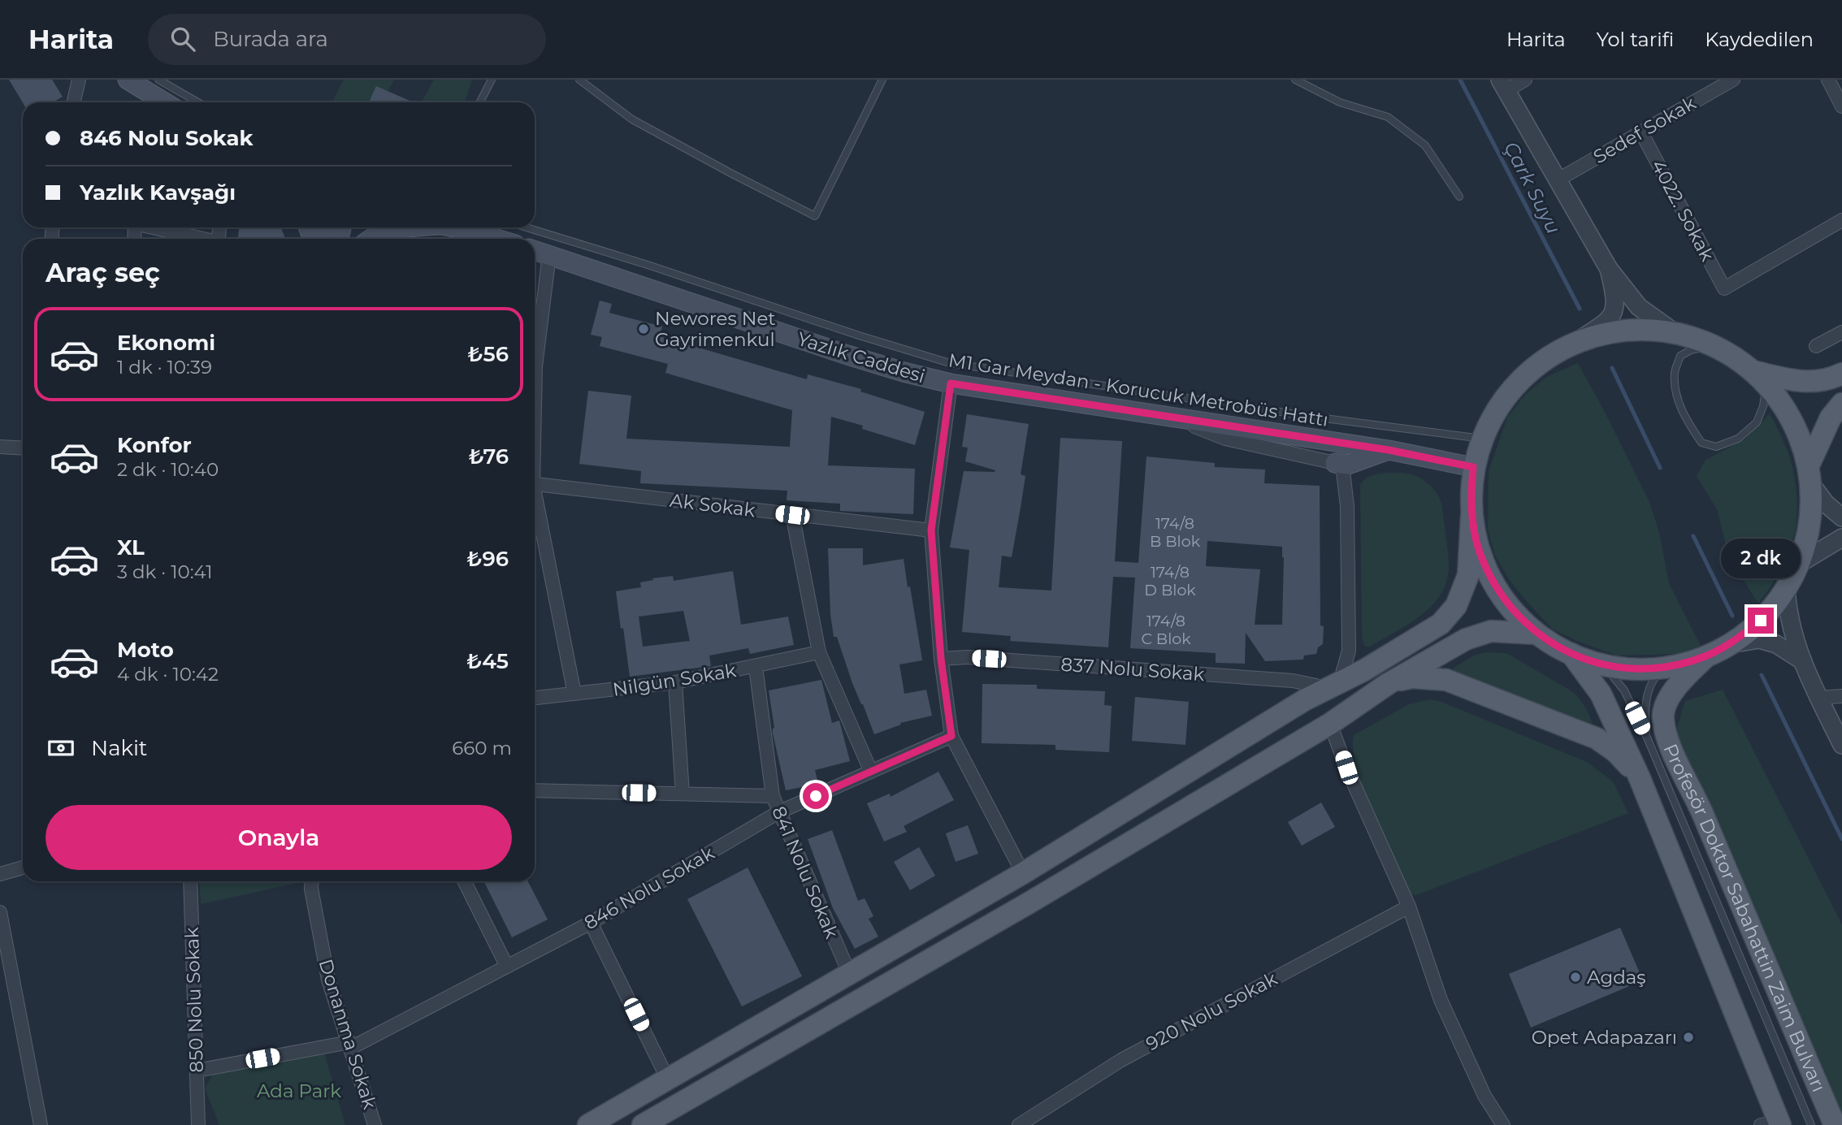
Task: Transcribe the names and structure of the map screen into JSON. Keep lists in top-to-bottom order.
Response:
{
  "streets": {
    "main road": ["Yazlık Caddesi", "Profesör Doktor Sabahattin Zaim Bulvarı"],
    "street": [
      "Sedef Sokak",
      "4022. Sokak",
      "Ak Sokak",
      "837 Nolu Sokak",
      "Nilgün Sokak",
      "841 Nolu Sokak",
      "846 Nolu Sokak",
      "850 Nolu Sokak",
      "920 Nolu Sokak",
      "Donanma Sokak"
    ],
    "lane": ["M1 Gar Meydan - Korucuk Metrobüs Hattı"]
  },
  "crossings": [
    ["Sedef Sokak", "4022. Sokak"],
    ["Nilgün Sokak", "841 Nolu Sokak"],
    ["841 Nolu Sokak", "846 Nolu Sokak"],
    ["846 Nolu Sokak", "850 Nolu Sokak"],
    ["846 Nolu Sokak", "Donanma Sokak"]
  ],
  "water": ["Çark Suyu"],
  "parks": ["Ada Park"],
  "places": ["Newores Net Gayrimenkul", "Agdaş", "Opet Adapazarı"],
  "house_numbers": ["174/8 B Blok", "174/8 D Blok", "174/8 C Blok"],
  "page": {
    "header": "Harita",
    "search": "Burada ara",
    "nav": ["Harita", "Yol tarifi", "Kaydedilen"],
    "banner": ["846 Nolu Sokak", "Yazlık Kavşağı"],
    "heading": "Araç seç",
    "list": [
      {
        "name": "Ekonomi",
        "note": "1 dk · 10:39",
        "value": "₺56"
      },
      {
        "name": "Konfor",
        "note": "2 dk · 10:40",
        "value": "₺76"
      },
      {
        "name": "XL",
        "note": "3 dk · 10:41",
        "value": "₺96"
      },
      {
        "name": "Moto",
        "note": "4 dk · 10:42",
        "value": "₺45"
      }
    ],
    "bubble": "2 dk",
    "pay": ["Nakit", "660 m"],
    "buttons": "Onayla"
  }
}
